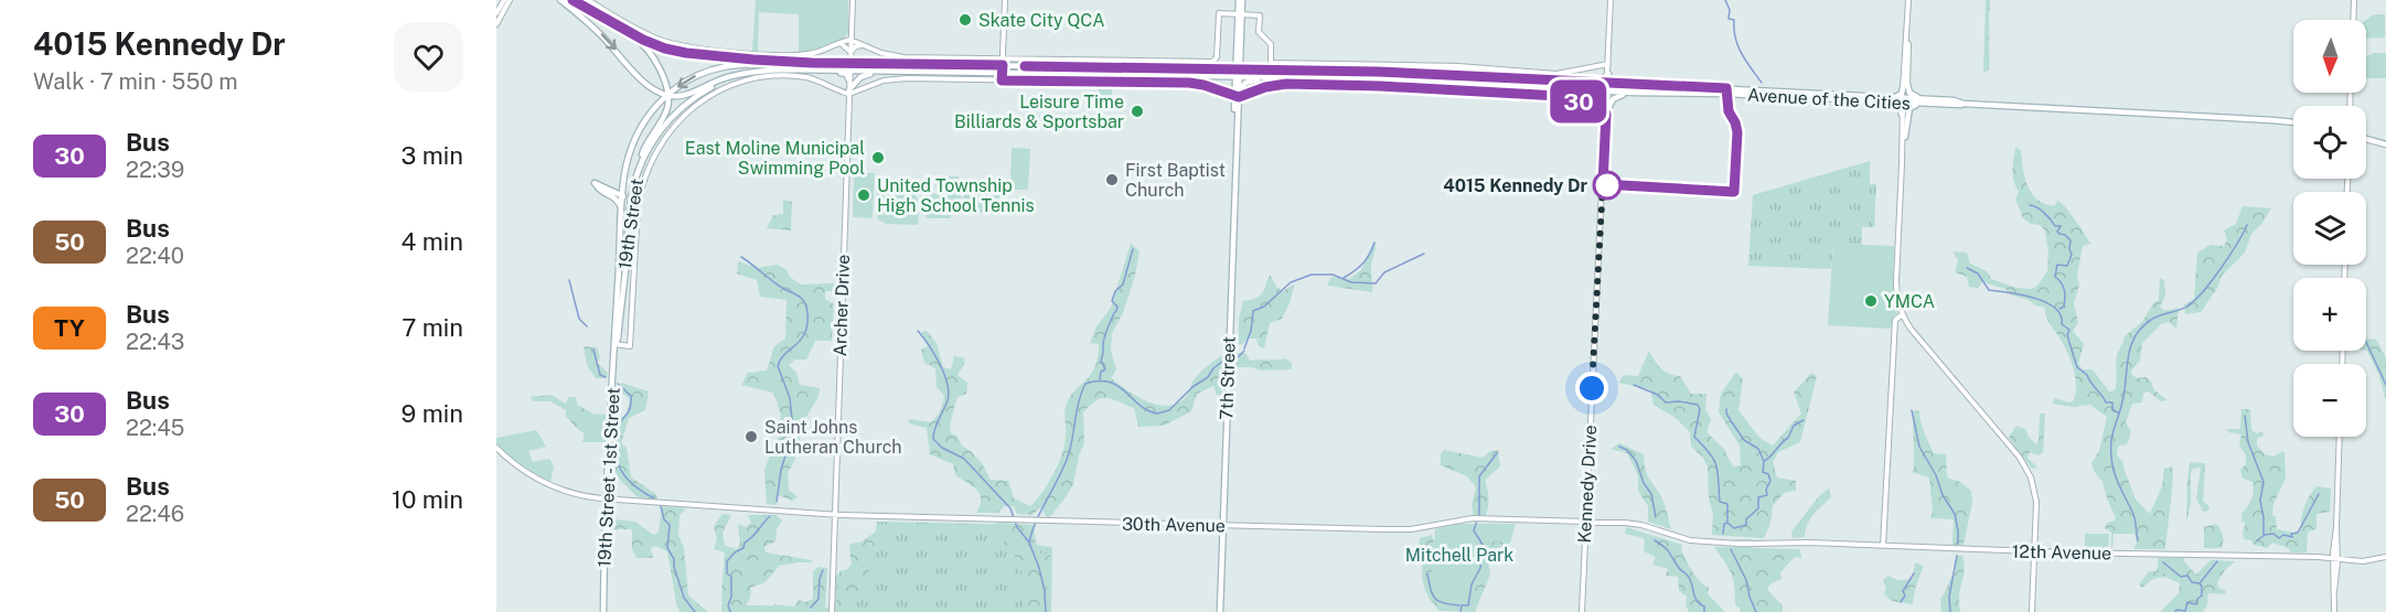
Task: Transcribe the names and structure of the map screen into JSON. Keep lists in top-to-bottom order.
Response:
{
  "streets": {
    "main road": [
      "Avenue of the Cities",
      "19th Street",
      "7th Street",
      "19th Street - 1st Street",
      "12th Avenue"
    ],
    "street": ["Archer Drive", "Kennedy Drive", "30th Avenue"]
  },
  "crossings": [
    ["Avenue of the Cities", "19th Street"],
    ["Avenue of the Cities", "7th Street"],
    ["Avenue of the Cities", "Kennedy Drive"],
    ["19th Street", "19th Street - 1st Street"],
    ["Archer Drive", "30th Avenue"],
    ["7th Street", "30th Avenue"],
    ["19th Street - 1st Street", "30th Avenue"],
    ["Kennedy Drive", "30th Avenue"],
    ["30th Avenue", "12th Avenue"]
  ],
  "parks": ["Mitchell Park"],
  "places": [
    "Skate City QCA",
    "Leisure Time Billiards & Sportsbar",
    "East Moline Municipal Swimming Pool",
    "First Baptist Church",
    "4015 Kennedy Dr",
    "United Township High School Tennis",
    "YMCA",
    "Saint Johns Lutheran Church"
  ],
  "lines": ["bus line 30"],
  "north": "bottom",
  "page": {
    "heading": ["4015 Kennedy Dr", "Walk · 7 min · 550 m"],
    "on_map": "30",
    "map_buttons": ["+", "−"],
    "list": [
      {
        "mark": "30",
        "name": "Bus",
        "note": "22:39",
        "value": "3 min"
      },
      {
        "mark": "50",
        "name": "Bus",
        "note": "22:40",
        "value": "4 min"
      },
      {
        "mark": "TY",
        "name": "Bus",
        "note": "22:43",
        "value": "7 min"
      },
      {
        "mark": "30",
        "name": "Bus",
        "note": "22:45",
        "value": "9 min"
      },
      {
        "mark": "50",
        "name": "Bus",
        "note": "22:46",
        "value": "10 min"
      }
    ]
  }
}
